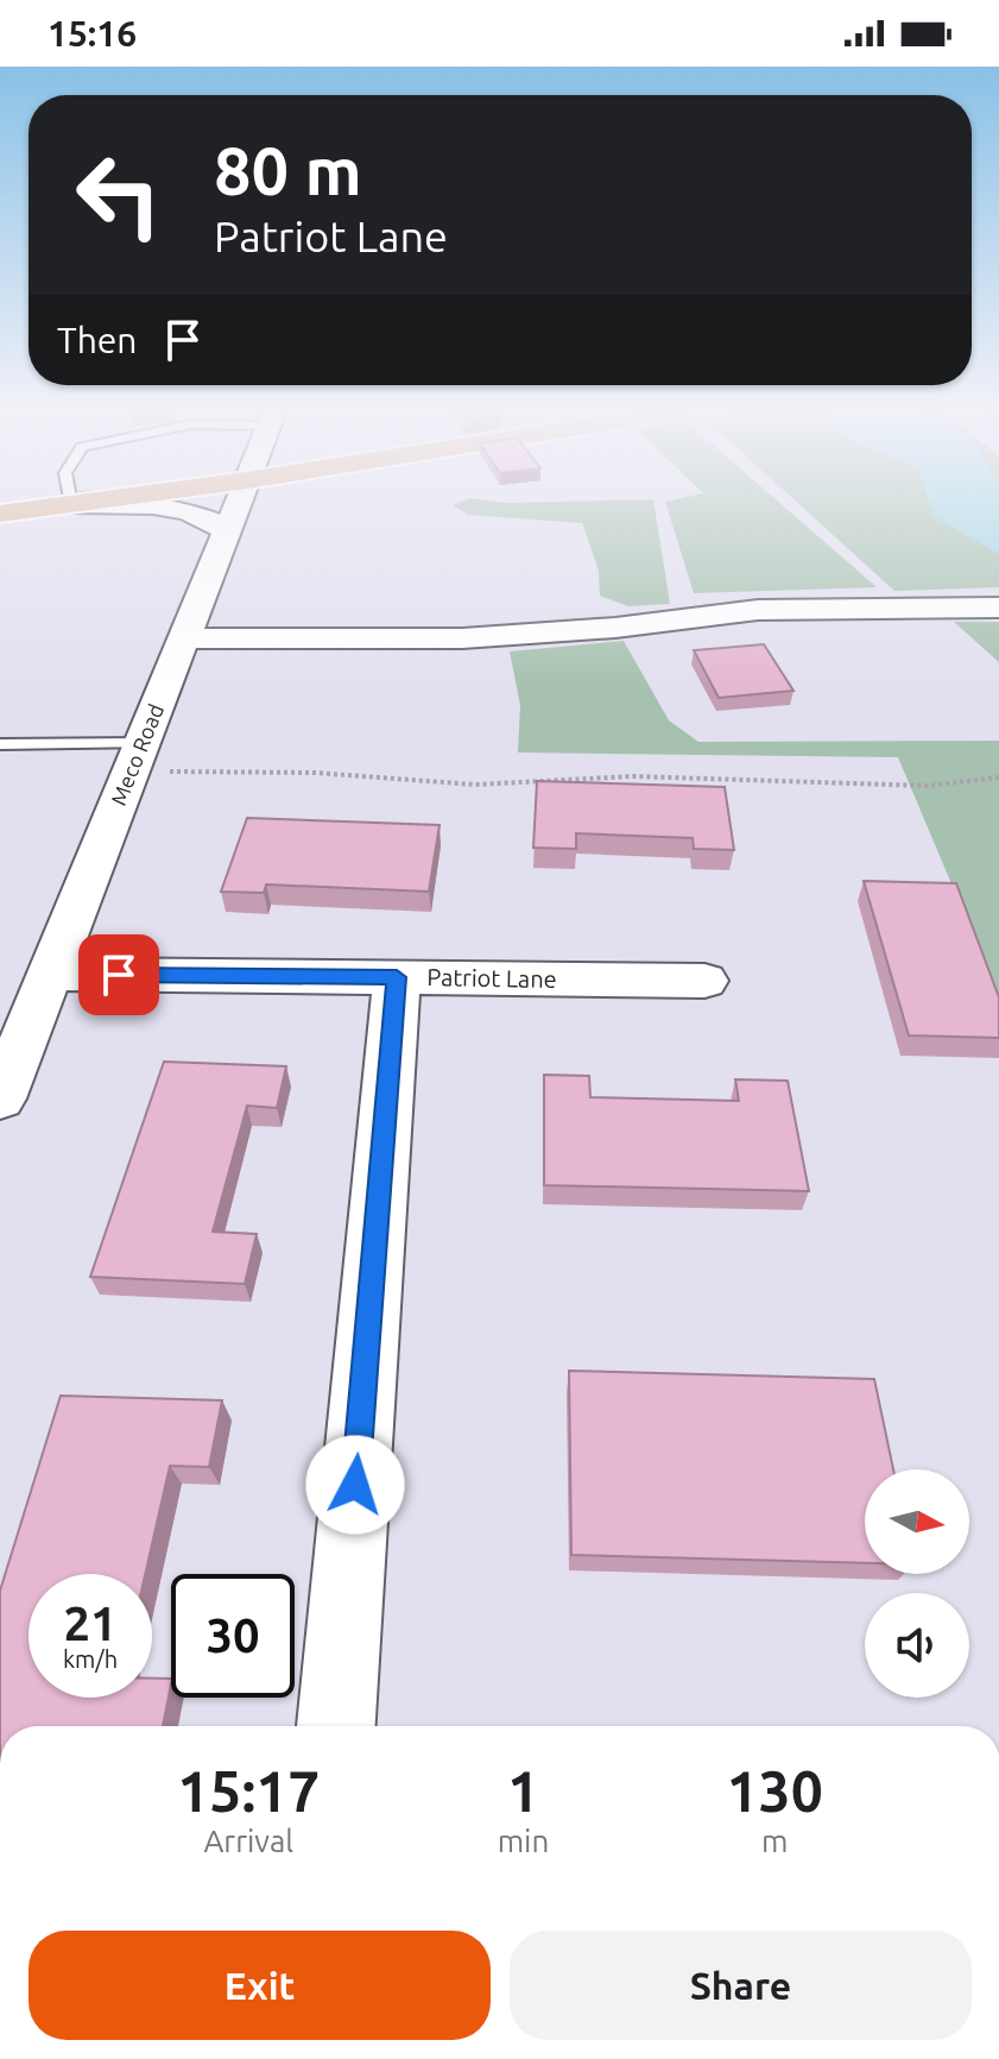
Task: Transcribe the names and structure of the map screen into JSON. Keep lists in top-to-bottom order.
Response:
{
  "streets": {
    "street": ["Meco Road", "Patriot Lane"]
  },
  "crossings": [
    ["Meco Road", "Patriot Lane"]
  ],
  "north": "right",
  "page": {
    "status": "15:16",
    "turn": ["80 m", "Patriot Lane"],
    "then": "Then",
    "speed": "21 km/h",
    "limit": "30",
    "eta": [
      "15:17",
      "Arrival",
      "1",
      "min",
      "130",
      "m"
    ],
    "buttons": ["Exit", "Share"]
  }
}
